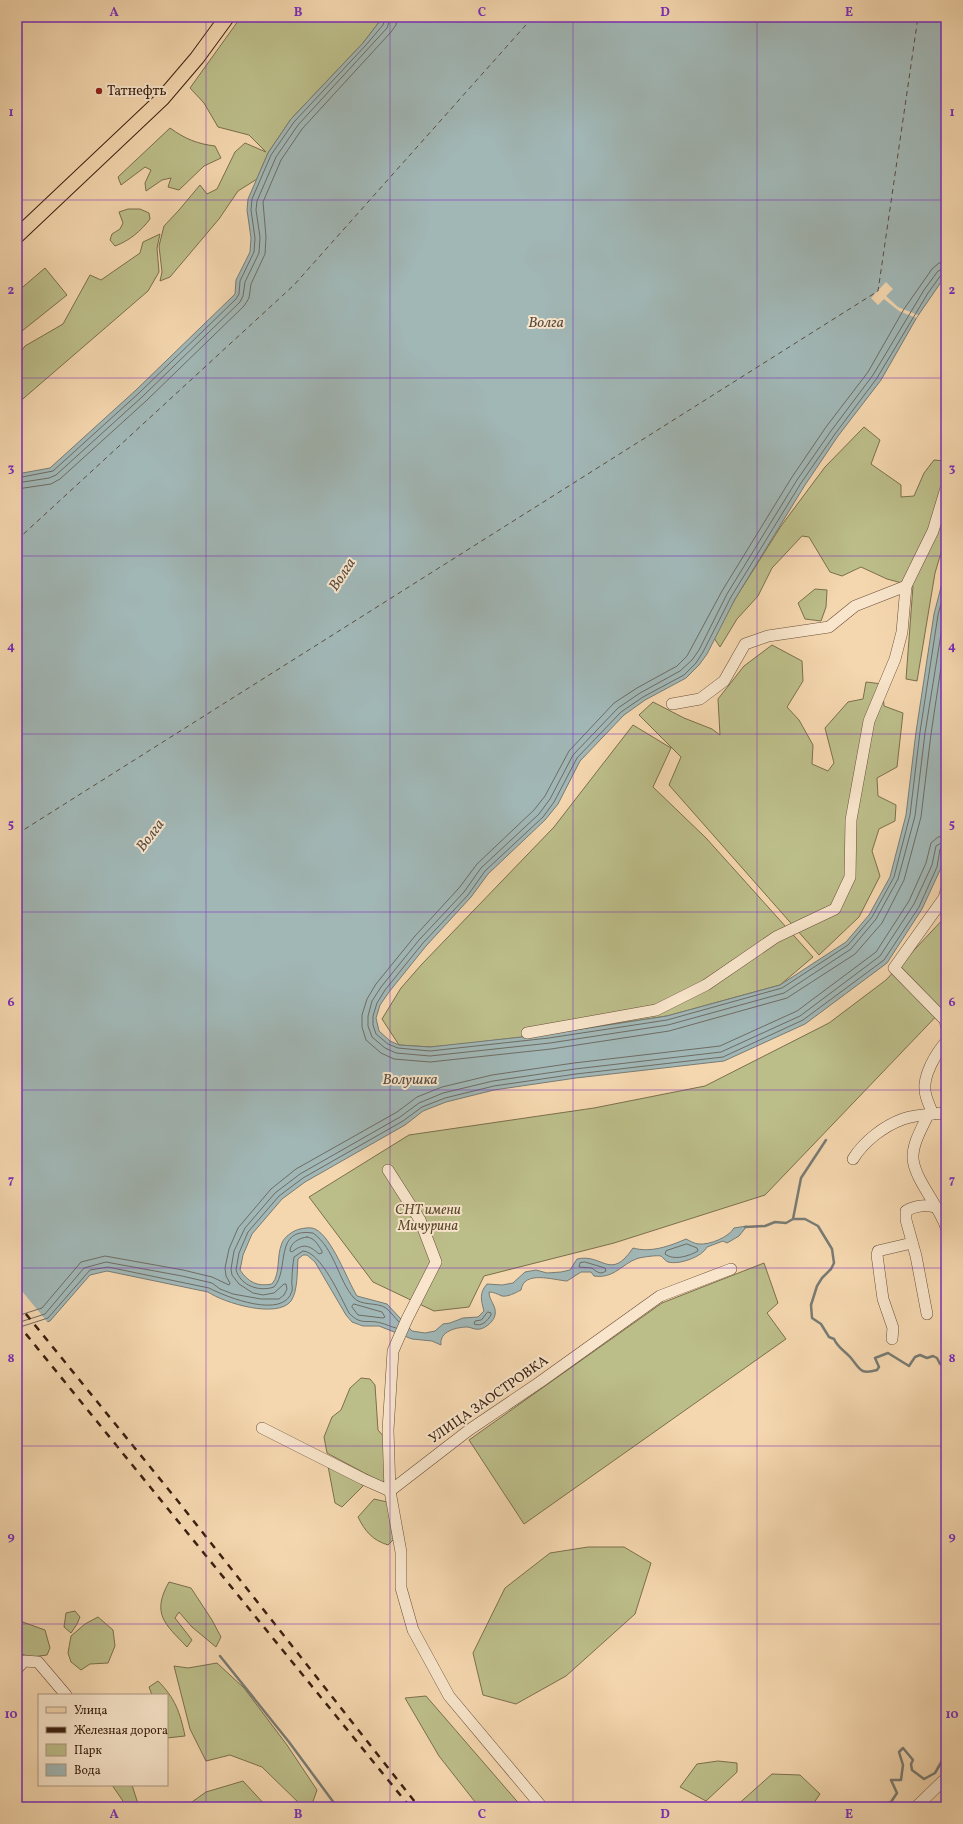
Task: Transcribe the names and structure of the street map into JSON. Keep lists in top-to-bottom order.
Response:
{
  "streets": {
    "street": ["УЛИЦА ЗАОСТРОВКА"]
  },
  "water": ["Волга", "Волушка"],
  "parks": ["СНТ имени Мичурина"],
  "places": ["Татнефть"],
  "legend": [
    "Улица",
    "Железная дорога",
    "Парк",
    "Вода"
  ],
  "grid": {
    "columns": [
      "A",
      "B",
      "C",
      "D",
      "E"
    ],
    "rows": [
      "1",
      "2",
      "3",
      "4",
      "5",
      "6",
      "7",
      "8",
      "9",
      "10"
    ]
  }
}
